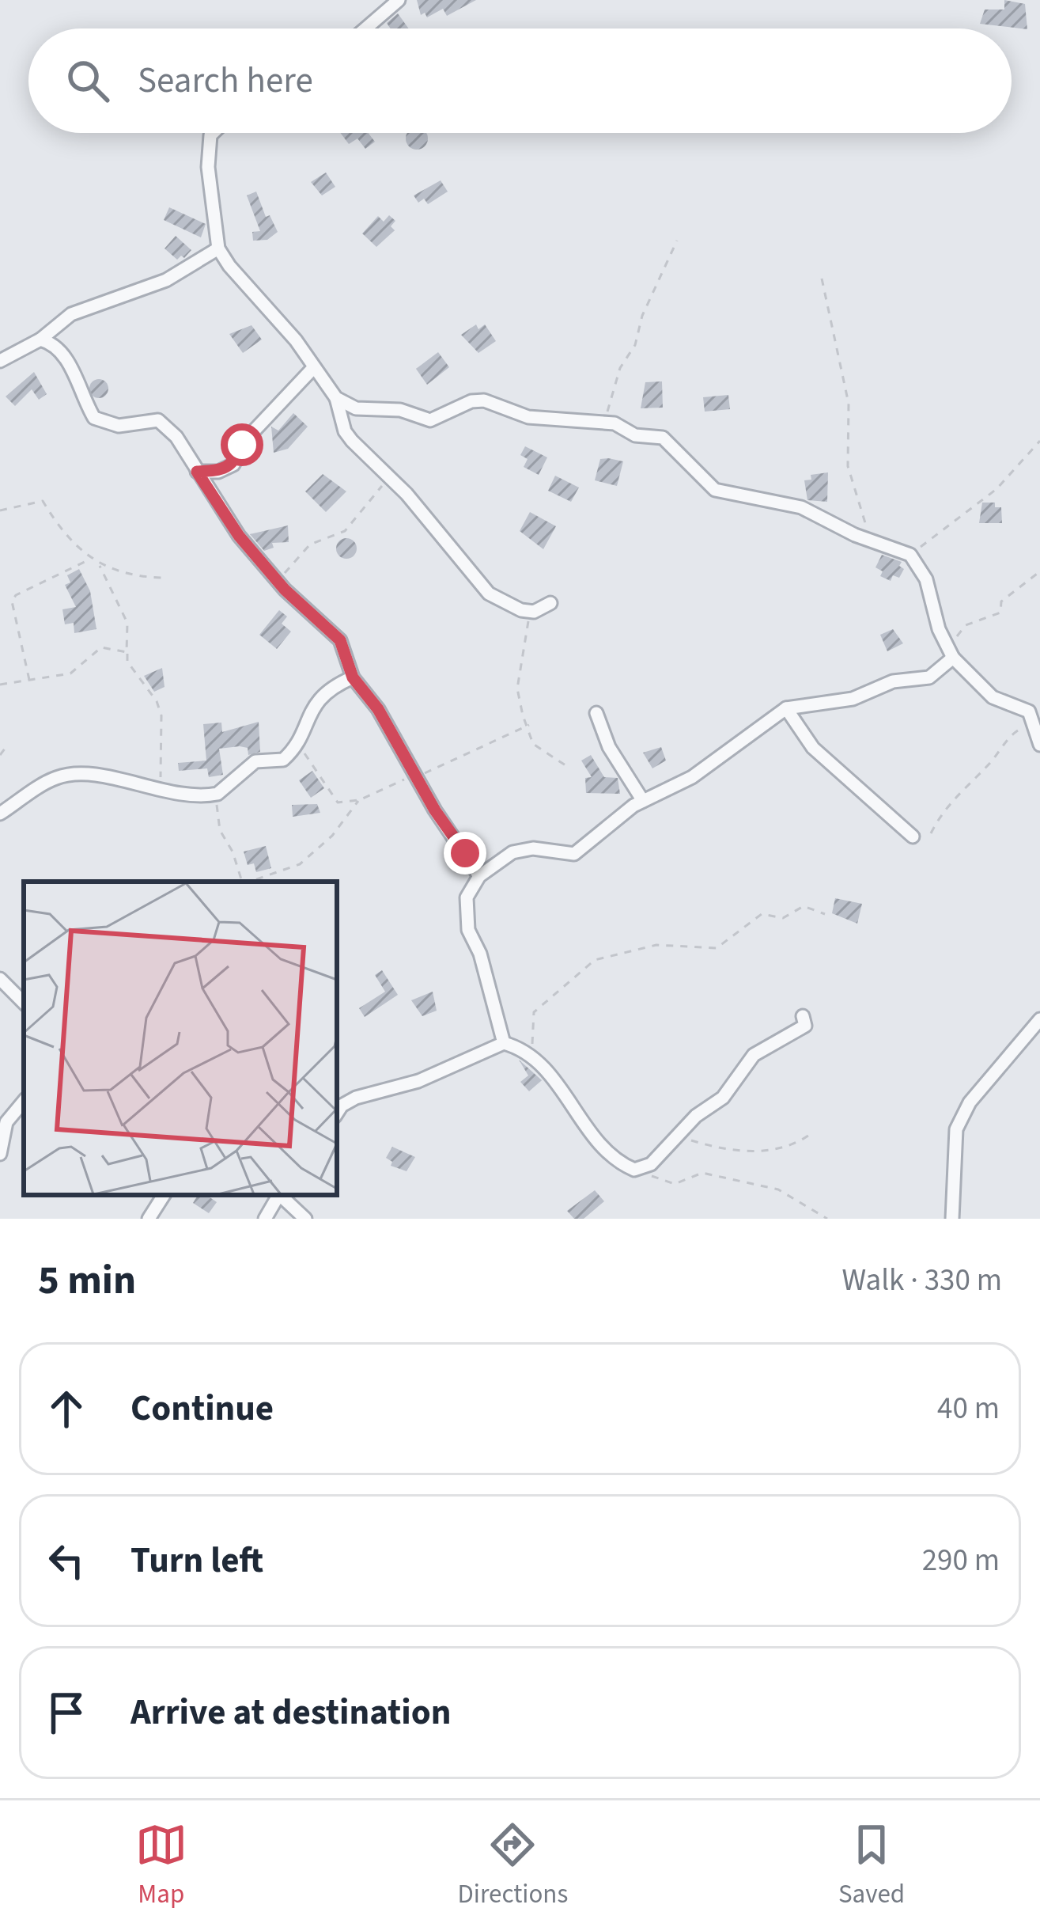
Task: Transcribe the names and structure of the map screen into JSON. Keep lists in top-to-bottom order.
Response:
{
  "page": {
    "search": "Search here",
    "heading": ["5 min", "Walk · 330 m"],
    "list": [
      ["Continue", "40 m"],
      ["Turn left", "290 m"],
      "Arrive at destination"
    ],
    "nav": ["Map", "Directions", "Saved"]
  }
}
